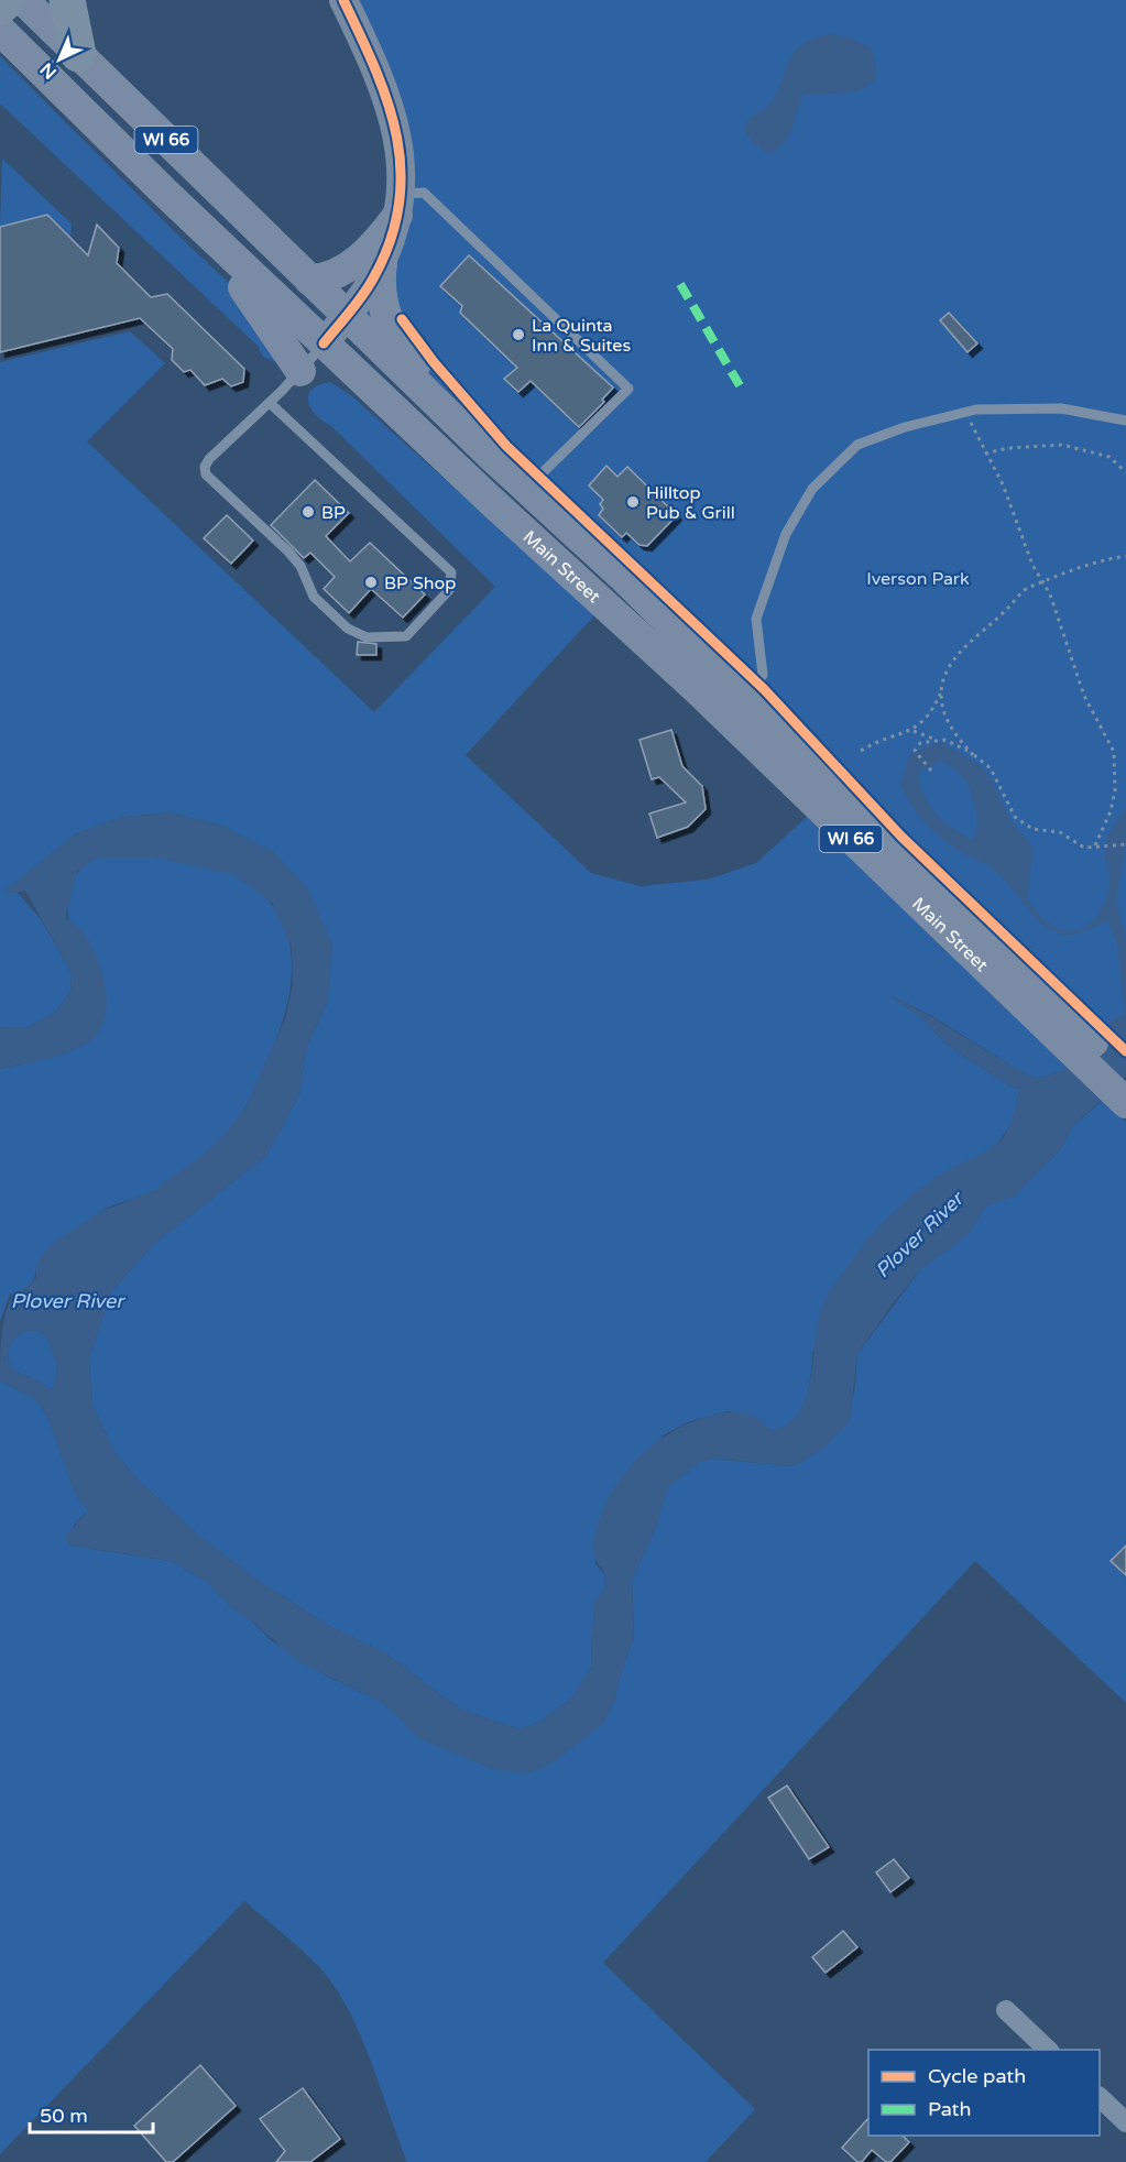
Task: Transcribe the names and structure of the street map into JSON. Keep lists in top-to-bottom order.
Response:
{
  "streets": {
    "main road": ["WI 66", "Main Street"]
  },
  "water": ["Plover River"],
  "parks": ["Iverson Park"],
  "places": [
    "La Quinta Inn & Suites",
    "Hilltop Pub & Grill",
    "BP",
    "BP Shop"
  ],
  "legend": ["Cycle path", "Path"],
  "scale_bar": "50 m",
  "north": "bottom left"
}
